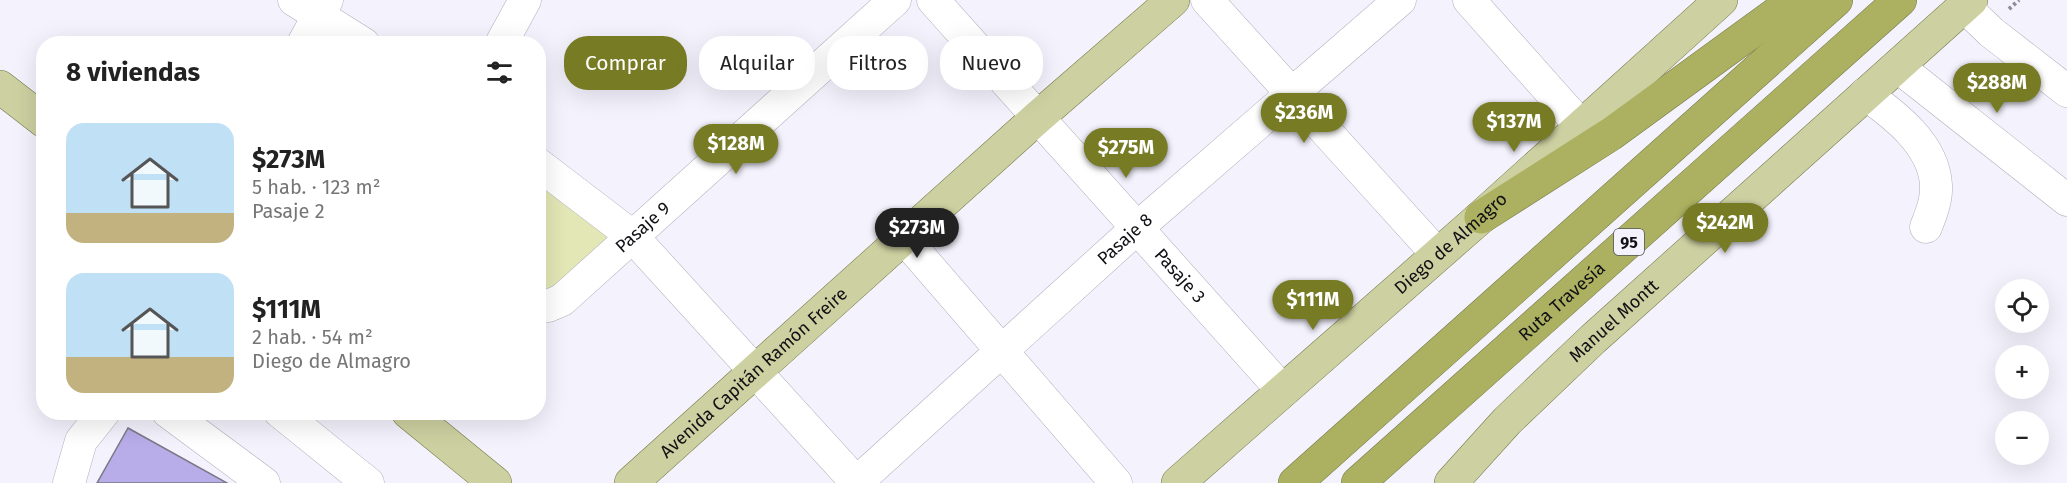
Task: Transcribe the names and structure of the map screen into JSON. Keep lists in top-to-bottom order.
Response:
{
  "streets": {
    "highway": ["95", "Ruta Travesía"],
    "main road": ["Diego de Almagro", "Manuel Montt", "Avenida Capitán Ramón Freire"],
    "street": ["Pasaje 9", "Pasaje 8", "Pasaje 3"]
  },
  "crossings": [
    ["Pasaje 8", "Pasaje 3"],
    ["Diego de Almagro", "Pasaje 3"],
    ["Pasaje 3", "Avenida Capitán Ramón Freire"]
  ],
  "page": {
    "chip": [
      "Comprar",
      "Alquilar",
      "Filtros",
      "Nuevo"
    ],
    "heading": "8 viviendas",
    "price": [
      "$288M",
      "$236M",
      "$137M",
      "$128M",
      "$275M",
      "$242M",
      "$273M",
      "$111M"
    ],
    "list": [
      {
        "name": "$273M",
        "note": "5 hab. · 123 m² · Pasaje 2"
      },
      {
        "name": "$111M",
        "note": "2 hab. · 54 m² · Diego de Almagro"
      }
    ],
    "map_buttons": ["+", "−"]
  }
}
